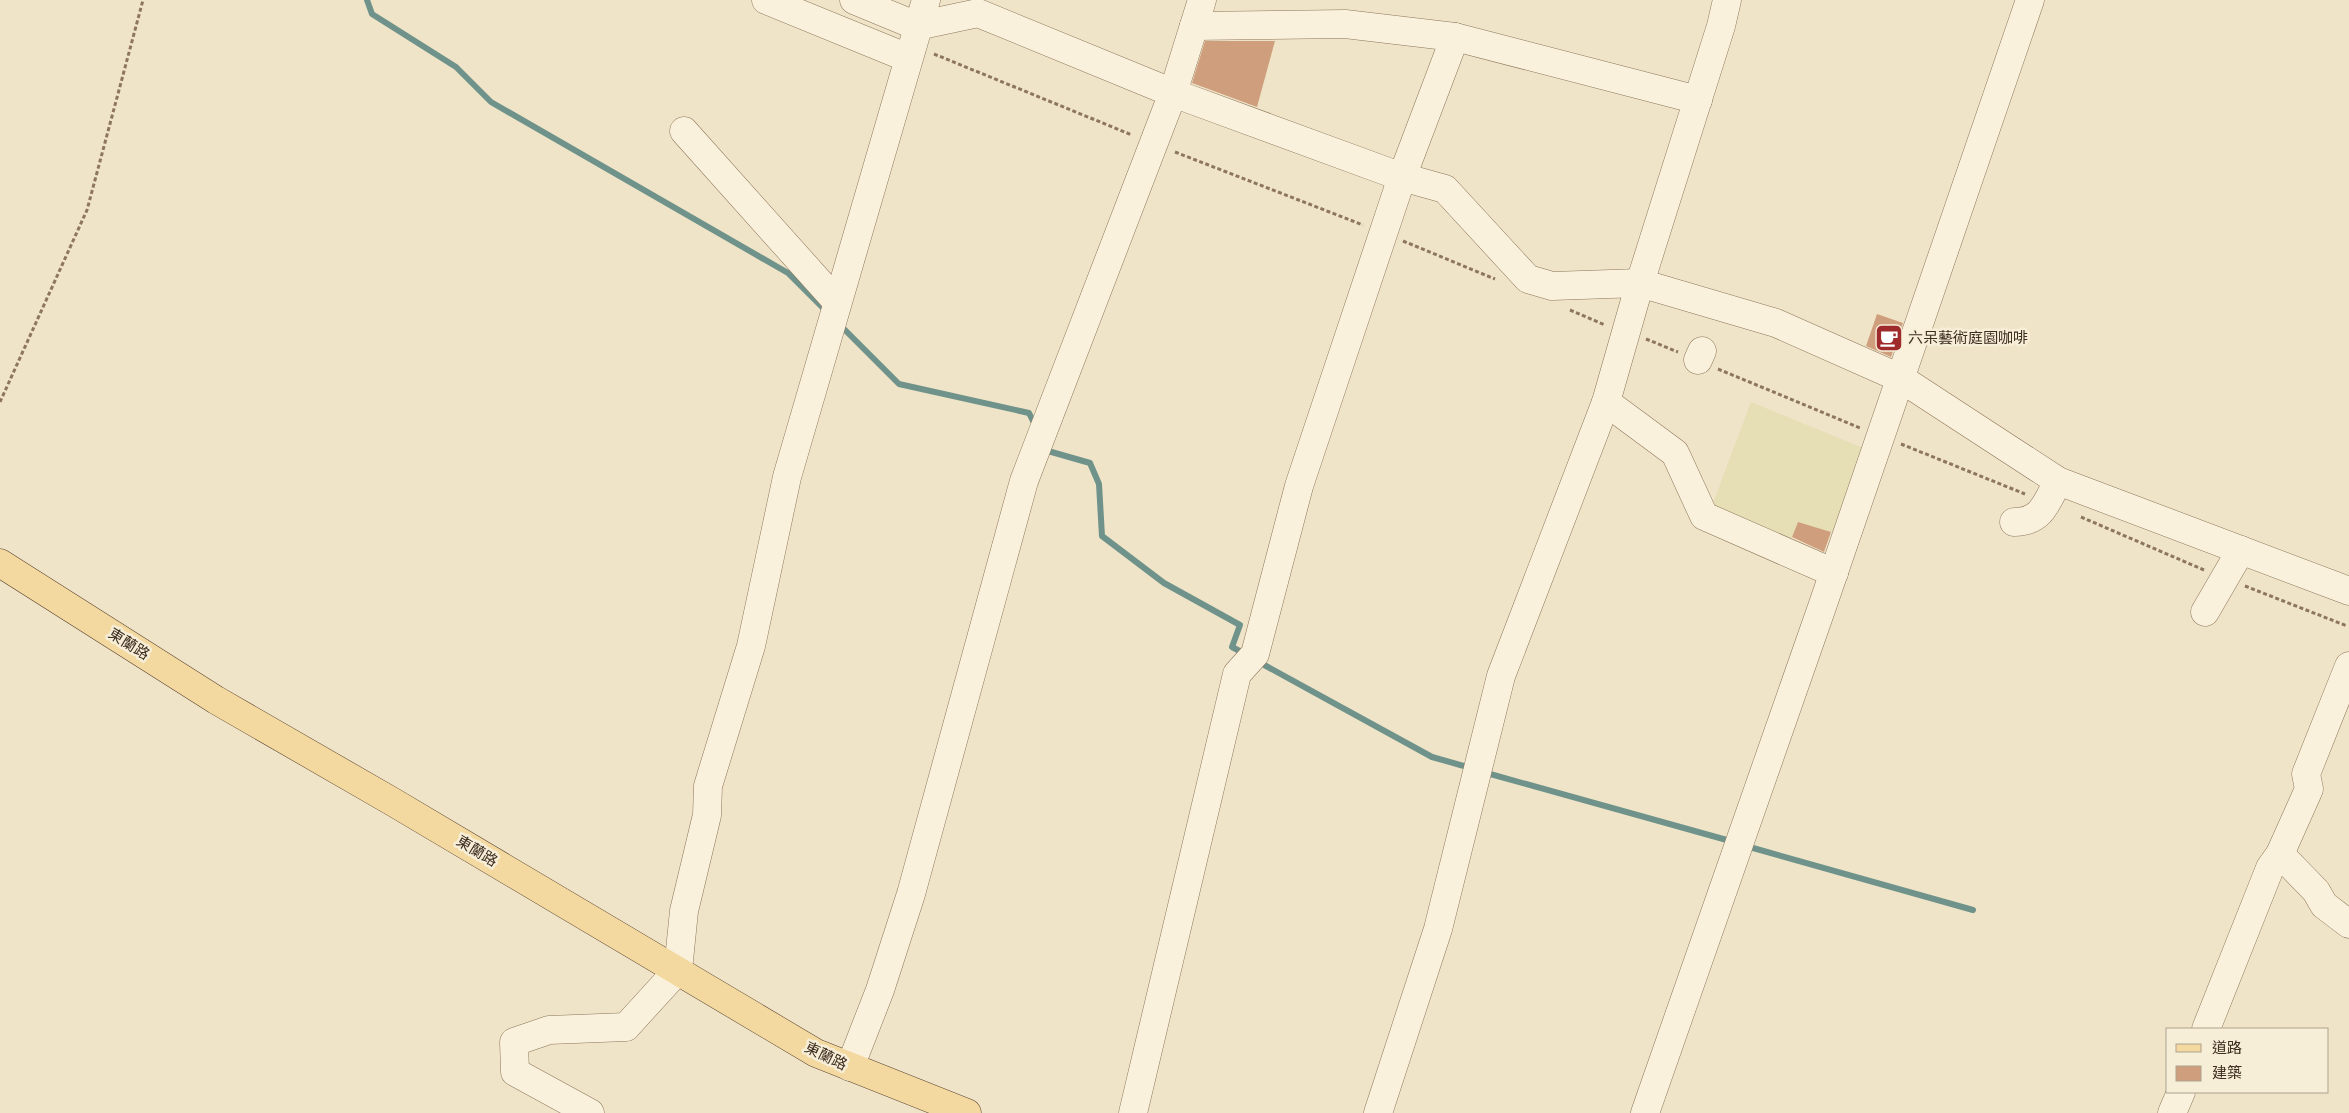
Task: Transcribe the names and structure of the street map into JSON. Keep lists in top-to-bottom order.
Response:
{
  "streets": {
    "main road": ["東蘭路"]
  },
  "places": {
    "cafe": ["六呆藝術庭園咖啡"]
  },
  "legend": ["道路", "建築"]
}
